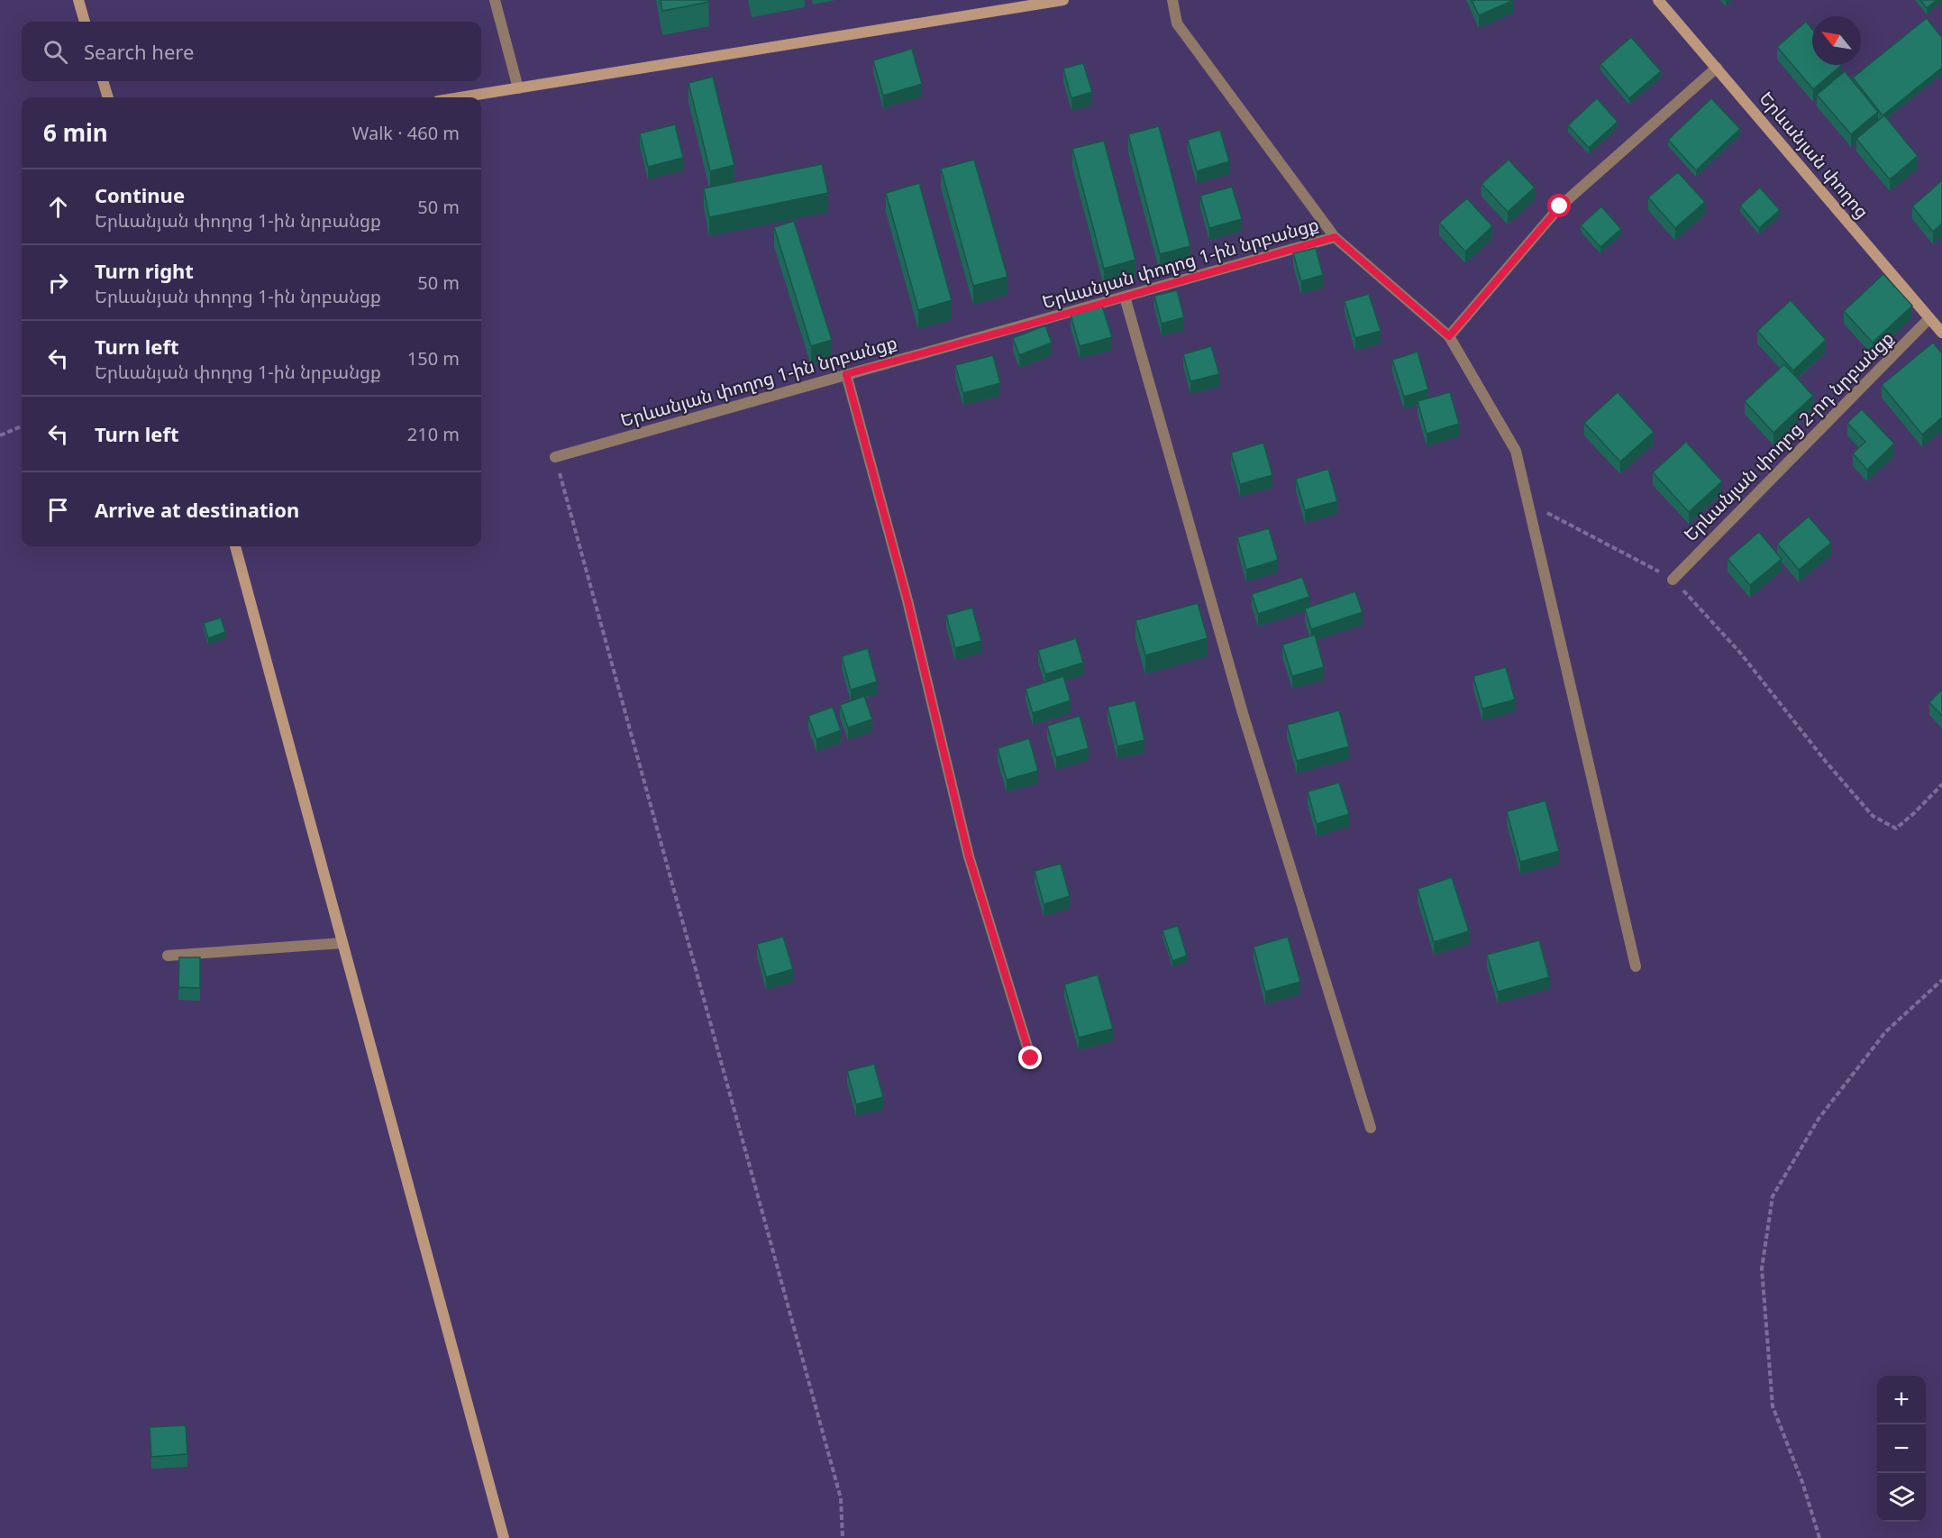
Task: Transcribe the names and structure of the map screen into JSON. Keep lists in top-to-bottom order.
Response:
{
  "streets": {
    "main road": ["Երևանյան փողոց"],
    "street": ["Երևանյան փողոց 1-ին նրբանցք", "Երևանյան փողոց 2-րդ նրբանցք"]
  },
  "crossings": [
    ["Երևանյան փողոց", "Երևանյան փողոց 2-րդ նրբանցք"]
  ],
  "north": "top left",
  "page": {
    "search": "Search here",
    "heading": ["6 min", "Walk · 460 m"],
    "list": [
      ["Continue", "Երևանյան փողոց 1-ին նրբանցք", "50 m"],
      ["Turn right", "Երևանյան փողոց 1-ին նրբանցք", "50 m"],
      ["Turn left", "Երևանյան փողոց 1-ին նրբանցք", "150 m"],
      ["Turn left", "210 m"],
      "Arrive at destination"
    ],
    "map_buttons": ["+", "−"]
  }
}
